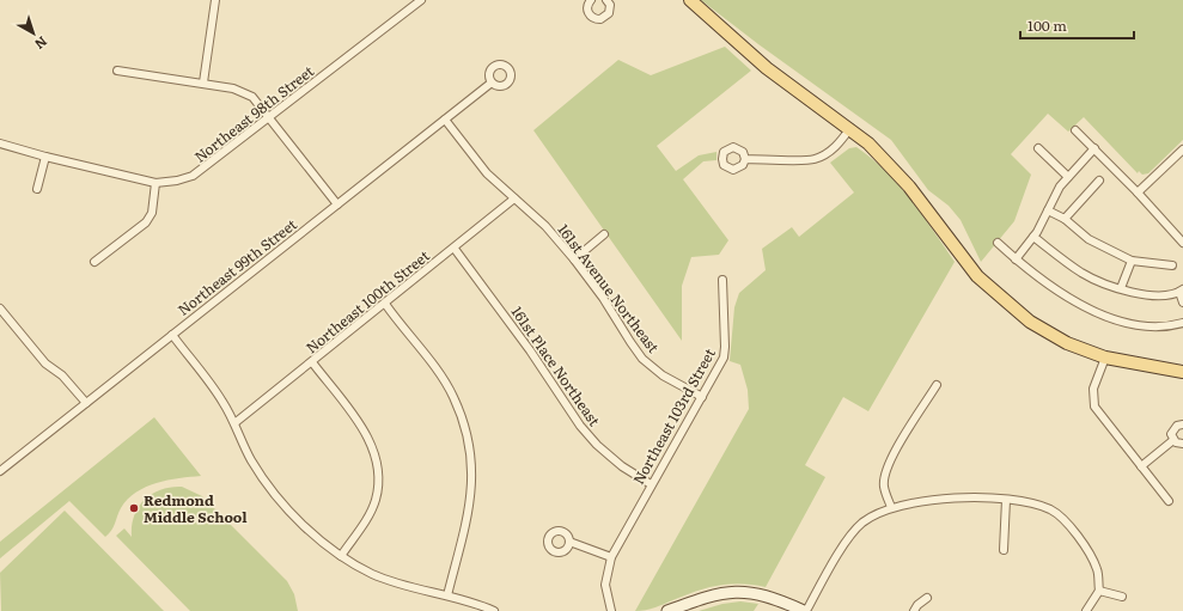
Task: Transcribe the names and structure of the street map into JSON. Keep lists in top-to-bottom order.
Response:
{
  "streets": {
    "street": [
      "Northeast 98th Street",
      "Northeast 99th Street",
      "161st Avenue Northeast",
      "Northeast 100th Street",
      "161st Place Northeast",
      "Northeast 103rd Street"
    ]
  },
  "crossings": [
    ["Northeast 99th Street", "161st Avenue Northeast"],
    ["161st Avenue Northeast", "Northeast 100th Street"],
    ["161st Avenue Northeast", "Northeast 103rd Street"],
    ["Northeast 100th Street", "161st Place Northeast"],
    ["161st Place Northeast", "Northeast 103rd Street"]
  ],
  "places": ["Redmond Middle School"],
  "scale_bar": "100 m",
  "north": "bottom right"
}
